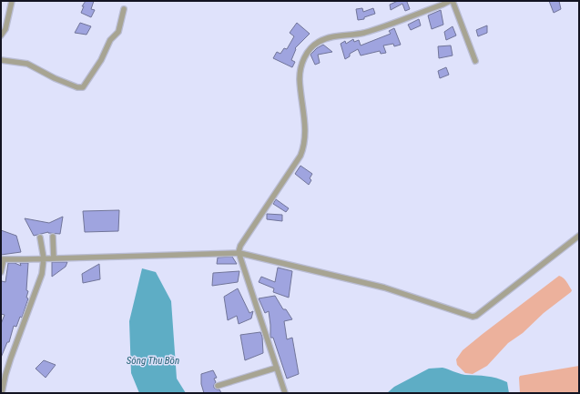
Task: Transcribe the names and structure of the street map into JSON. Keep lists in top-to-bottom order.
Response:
{
  "water": ["Sông Thu Bồn"]
}
